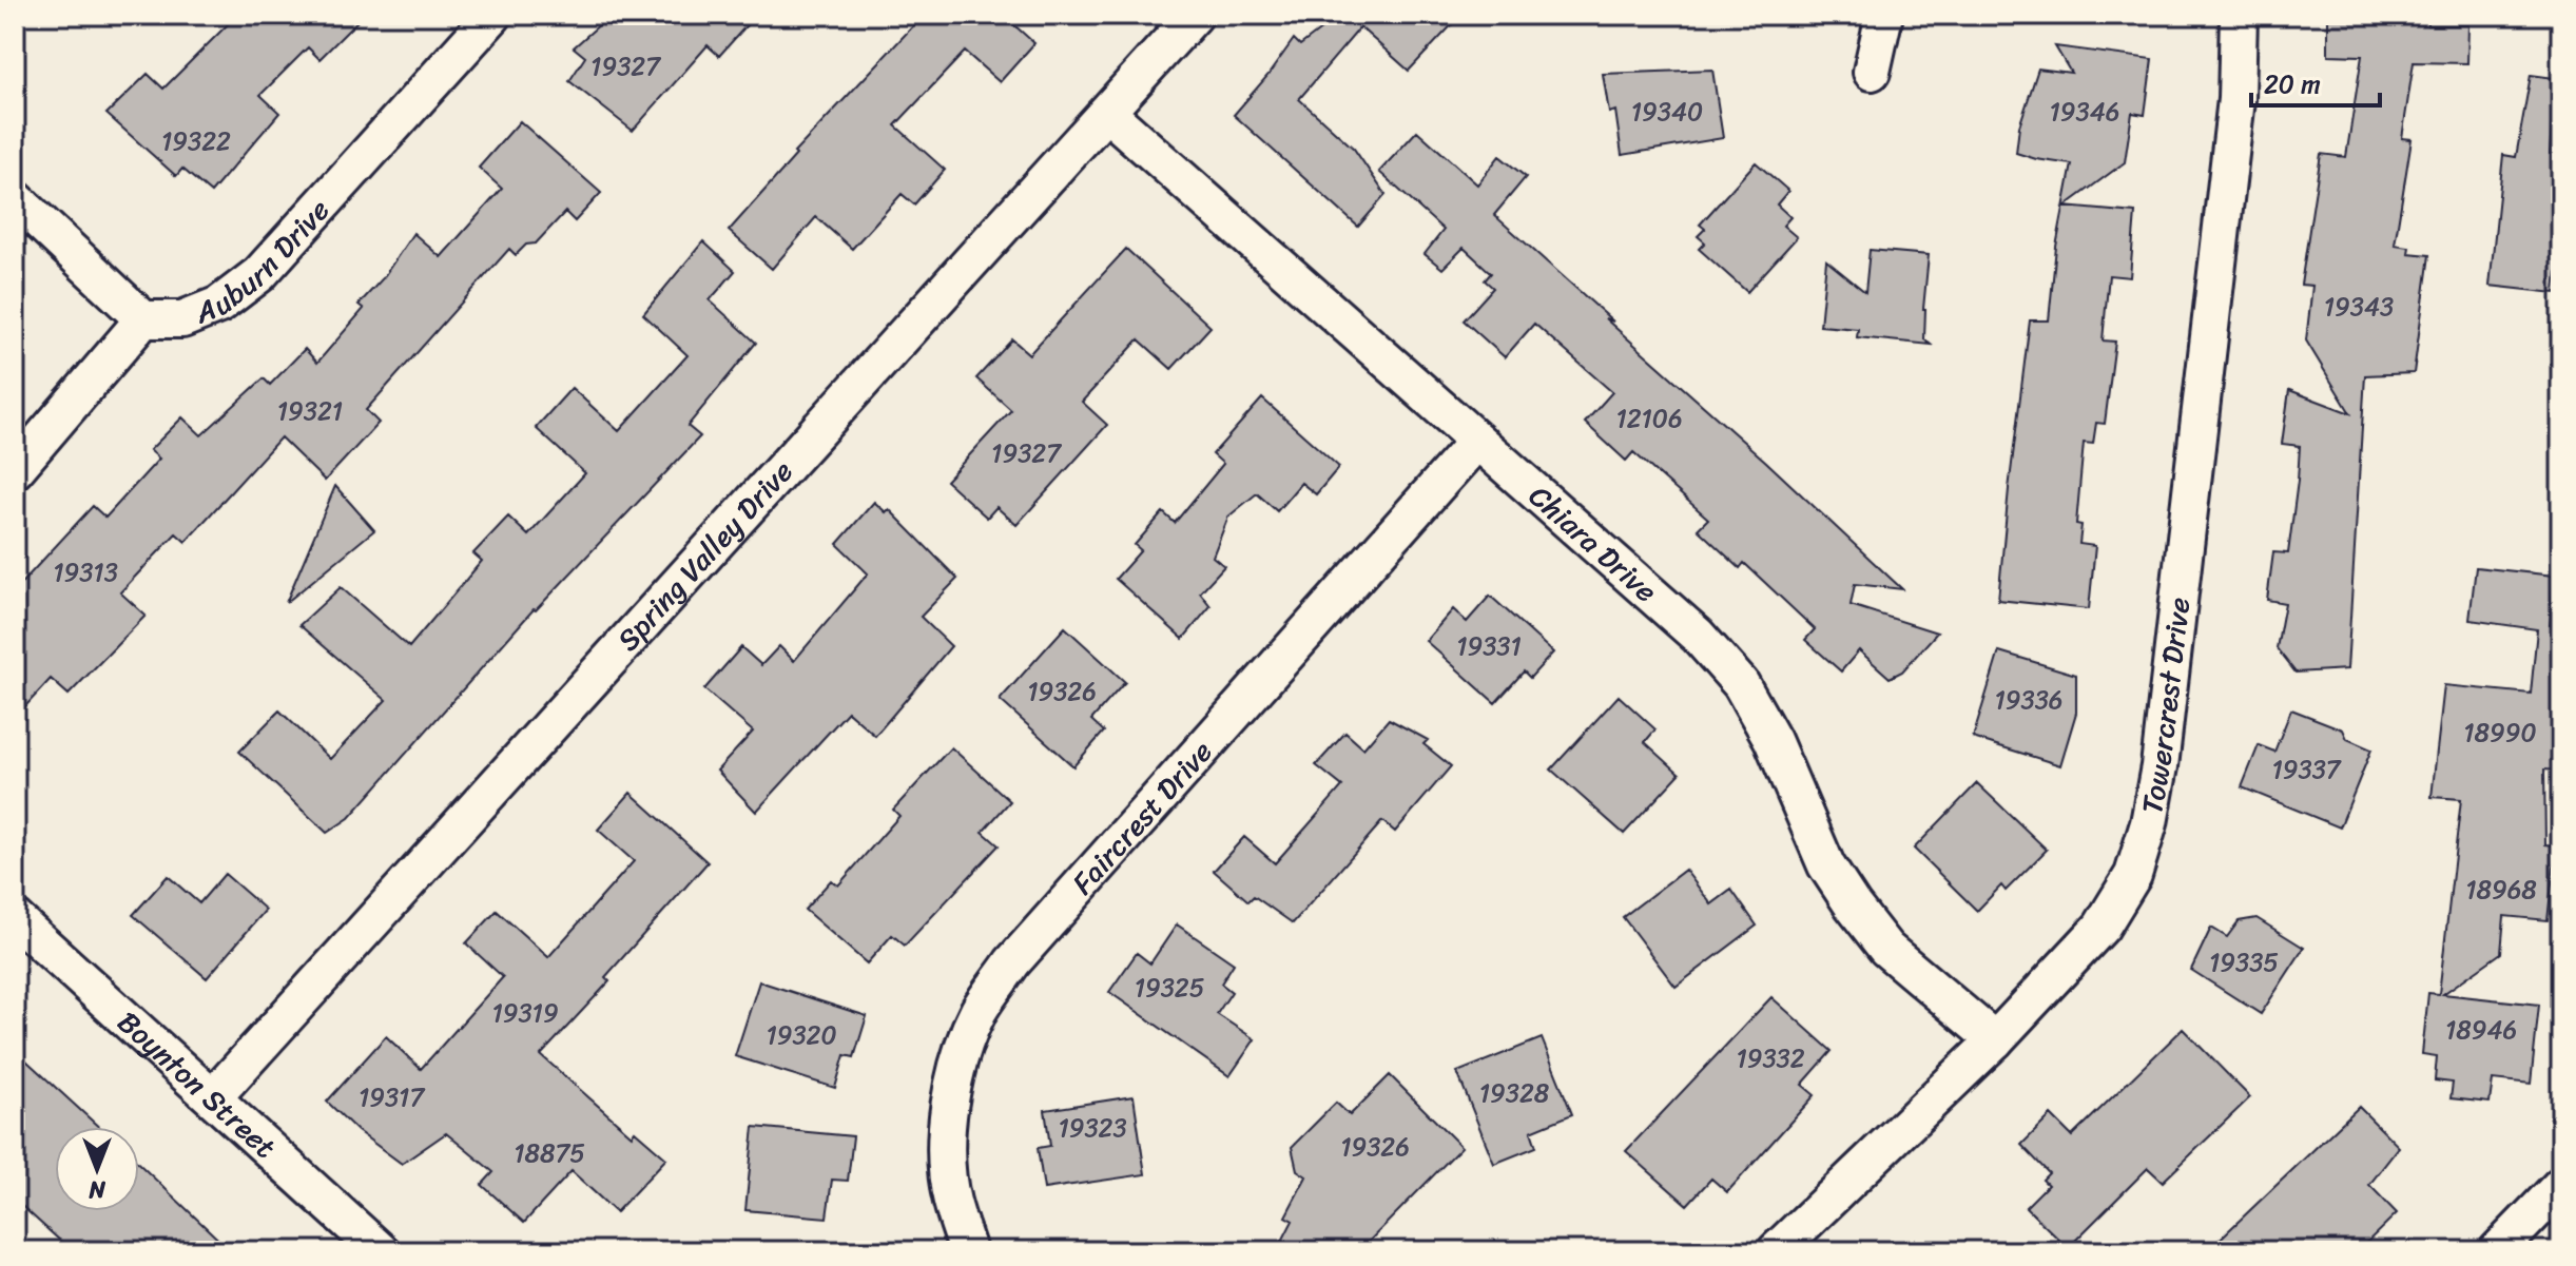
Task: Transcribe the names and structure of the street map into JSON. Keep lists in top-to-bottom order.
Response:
{
  "streets": {
    "street": [
      "Auburn Drive",
      "Chiara Drive",
      "Spring Valley Drive",
      "Towercrest Drive",
      "Faircrest Drive",
      "Boynton Street"
    ]
  },
  "crossings": [
    ["Chiara Drive", "Spring Valley Drive"],
    ["Chiara Drive", "Towercrest Drive"],
    ["Chiara Drive", "Faircrest Drive"],
    ["Spring Valley Drive", "Boynton Street"]
  ],
  "house_numbers": [
    "19327",
    "19340",
    "19346",
    "19322",
    "19343",
    "19321",
    "12106",
    "19327",
    "19313",
    "19331",
    "19326",
    "19336",
    "18990",
    "19337",
    "18968",
    "19335",
    "19325",
    "19319",
    "18946",
    "19320",
    "19332",
    "19328",
    "19317",
    "19323",
    "19326",
    "18875"
  ],
  "scale_bar": "20 m",
  "north": "bottom"
}
